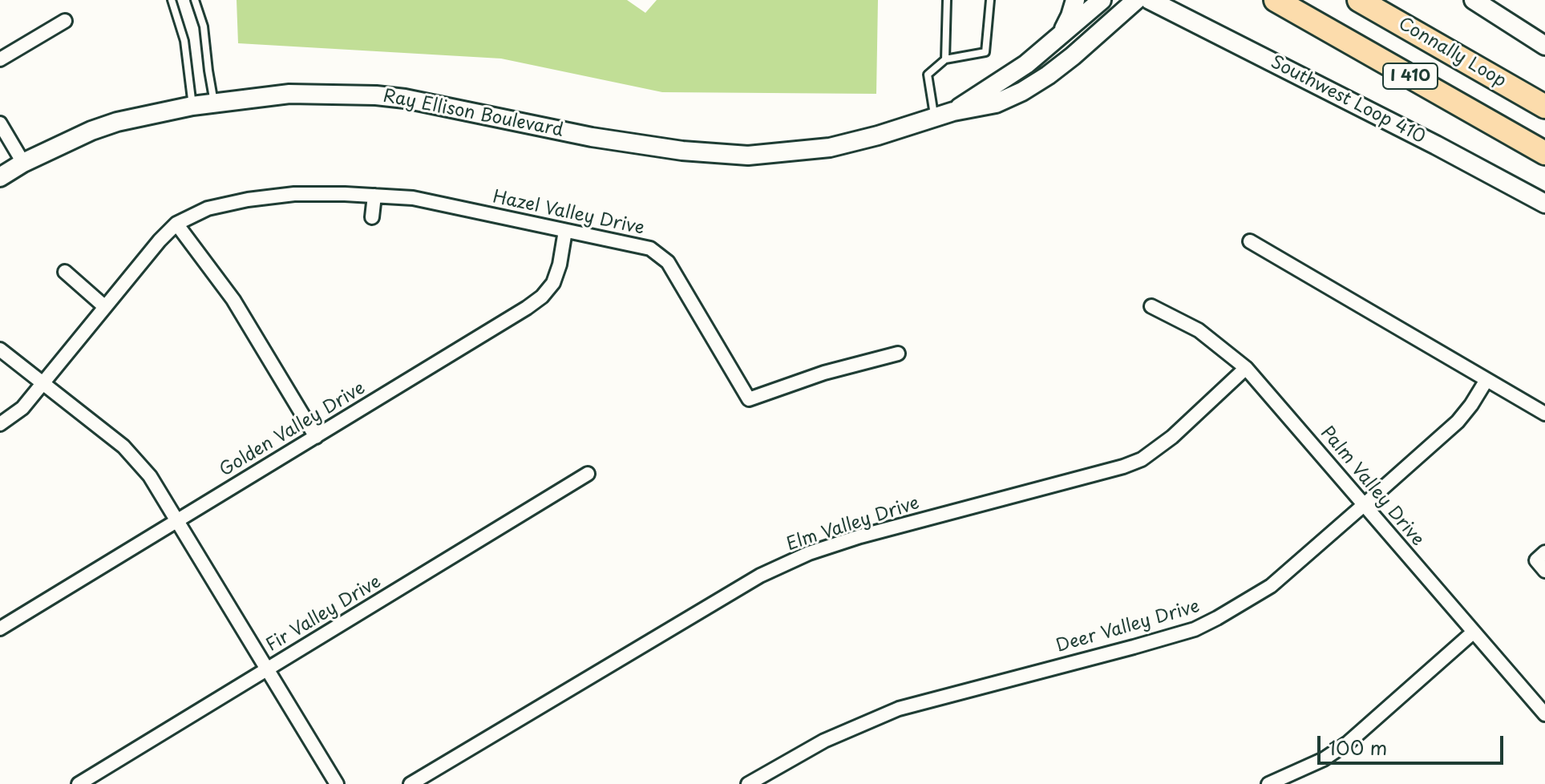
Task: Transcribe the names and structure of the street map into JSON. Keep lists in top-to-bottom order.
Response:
{
  "streets": {
    "highway": ["Connally Loop", "I 410"],
    "main road": ["Southwest Loop 410", "Ray Ellison Boulevard"],
    "street": [
      "Hazel Valley Drive",
      "Golden Valley Drive",
      "Palm Valley Drive",
      "Elm Valley Drive",
      "Fir Valley Drive",
      "Deer Valley Drive"
    ]
  },
  "crossings": [
    ["Hazel Valley Drive", "Golden Valley Drive"],
    ["Palm Valley Drive", "Elm Valley Drive"],
    ["Palm Valley Drive", "Deer Valley Drive"]
  ],
  "scale_bar": "100 m"
}
